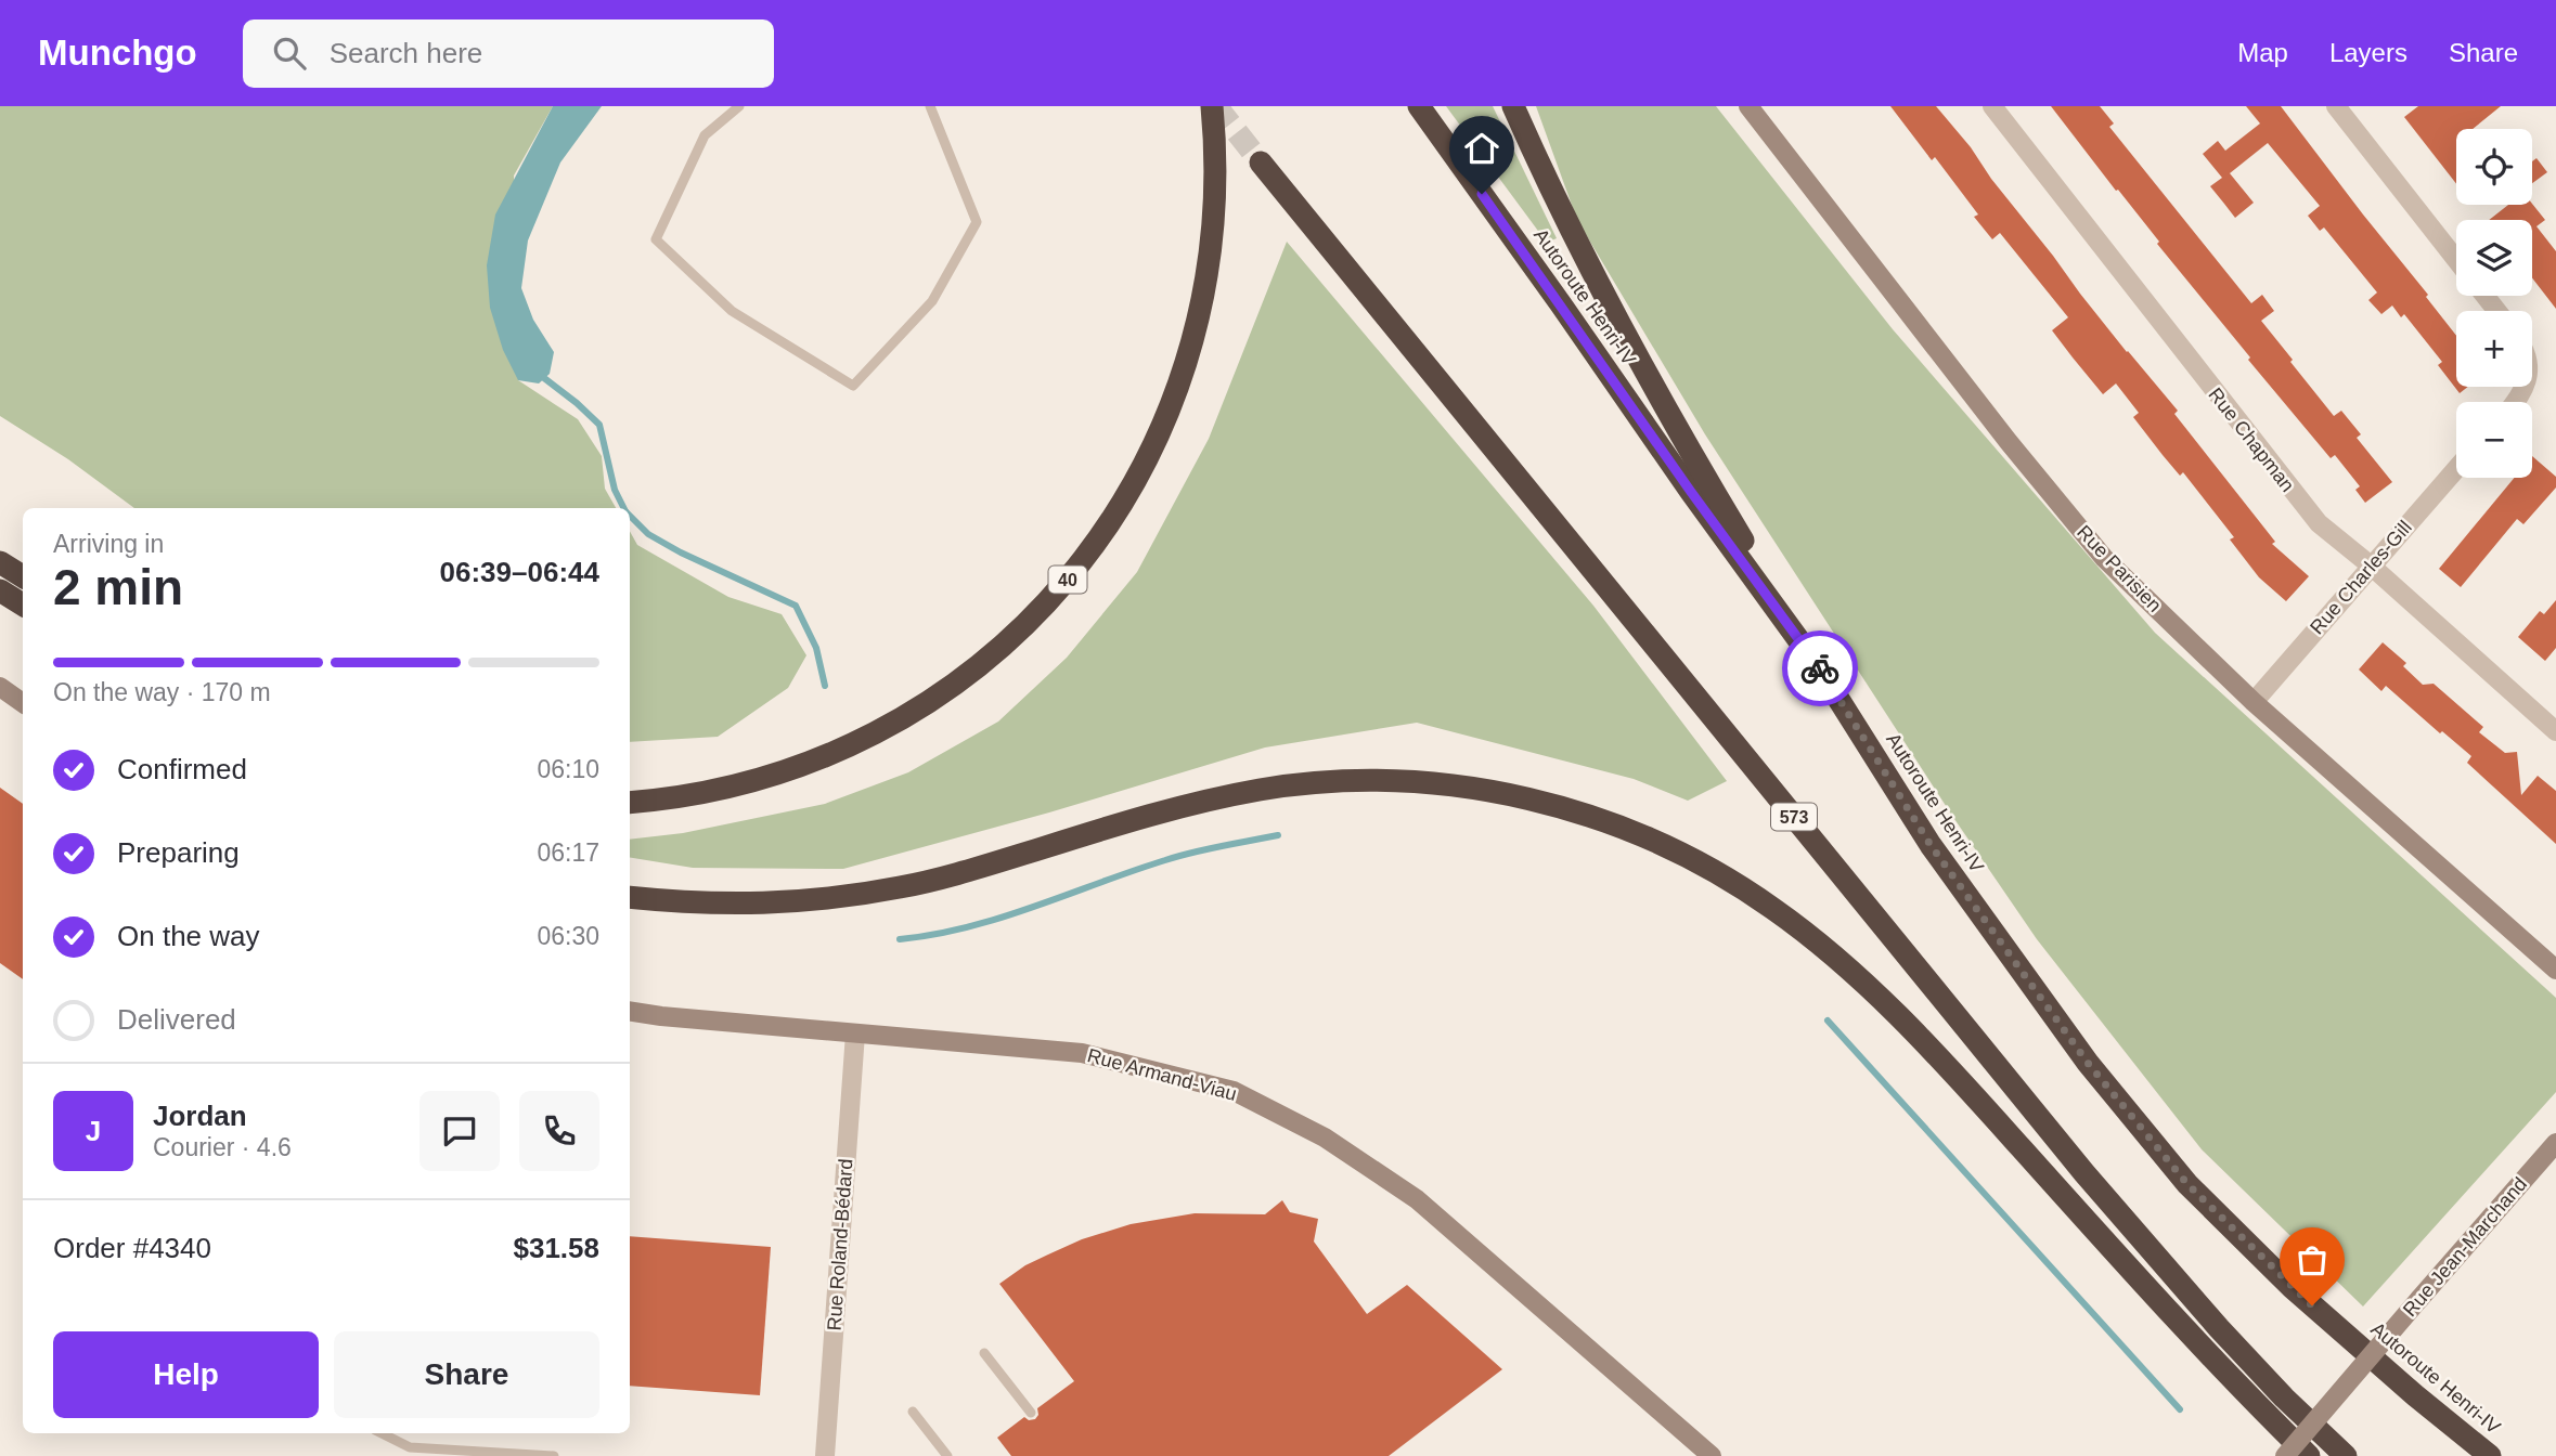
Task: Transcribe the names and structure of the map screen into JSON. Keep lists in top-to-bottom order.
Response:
{
  "streets": {
    "highway": ["Autoroute Henri-IV", "40", "573"],
    "street": [
      "Rue Chapman",
      "Rue Parisien",
      "Rue Charles-Gill",
      "Rue Armand-Viau",
      "Rue Roland-Bédard",
      "Rue Jean-Marchand"
    ]
  },
  "crossings": [
    ["Rue Chapman", "Rue Charles-Gill"],
    ["Rue Parisien", "Rue Charles-Gill"],
    ["Rue Armand-Viau", "Rue Roland-Bédard"]
  ],
  "page": {
    "header": "Munchgo",
    "search": "Search here",
    "nav": ["Map", "Layers", "Share"],
    "map_buttons": ["+", "−"],
    "heading": ["2 min", "Arriving in", "06:39–06:44"],
    "panel": [
      "Jordan",
      "Courier · 4.6",
      "Order #4340",
      "$31.58"
    ],
    "bar": "On the way · 170 m",
    "list": [
      ["Confirmed", "06:10"],
      ["Preparing", "06:17"],
      ["On the way", "06:30"],
      "Delivered"
    ],
    "round": "J",
    "buttons": ["Help", "Share"]
  }
}
